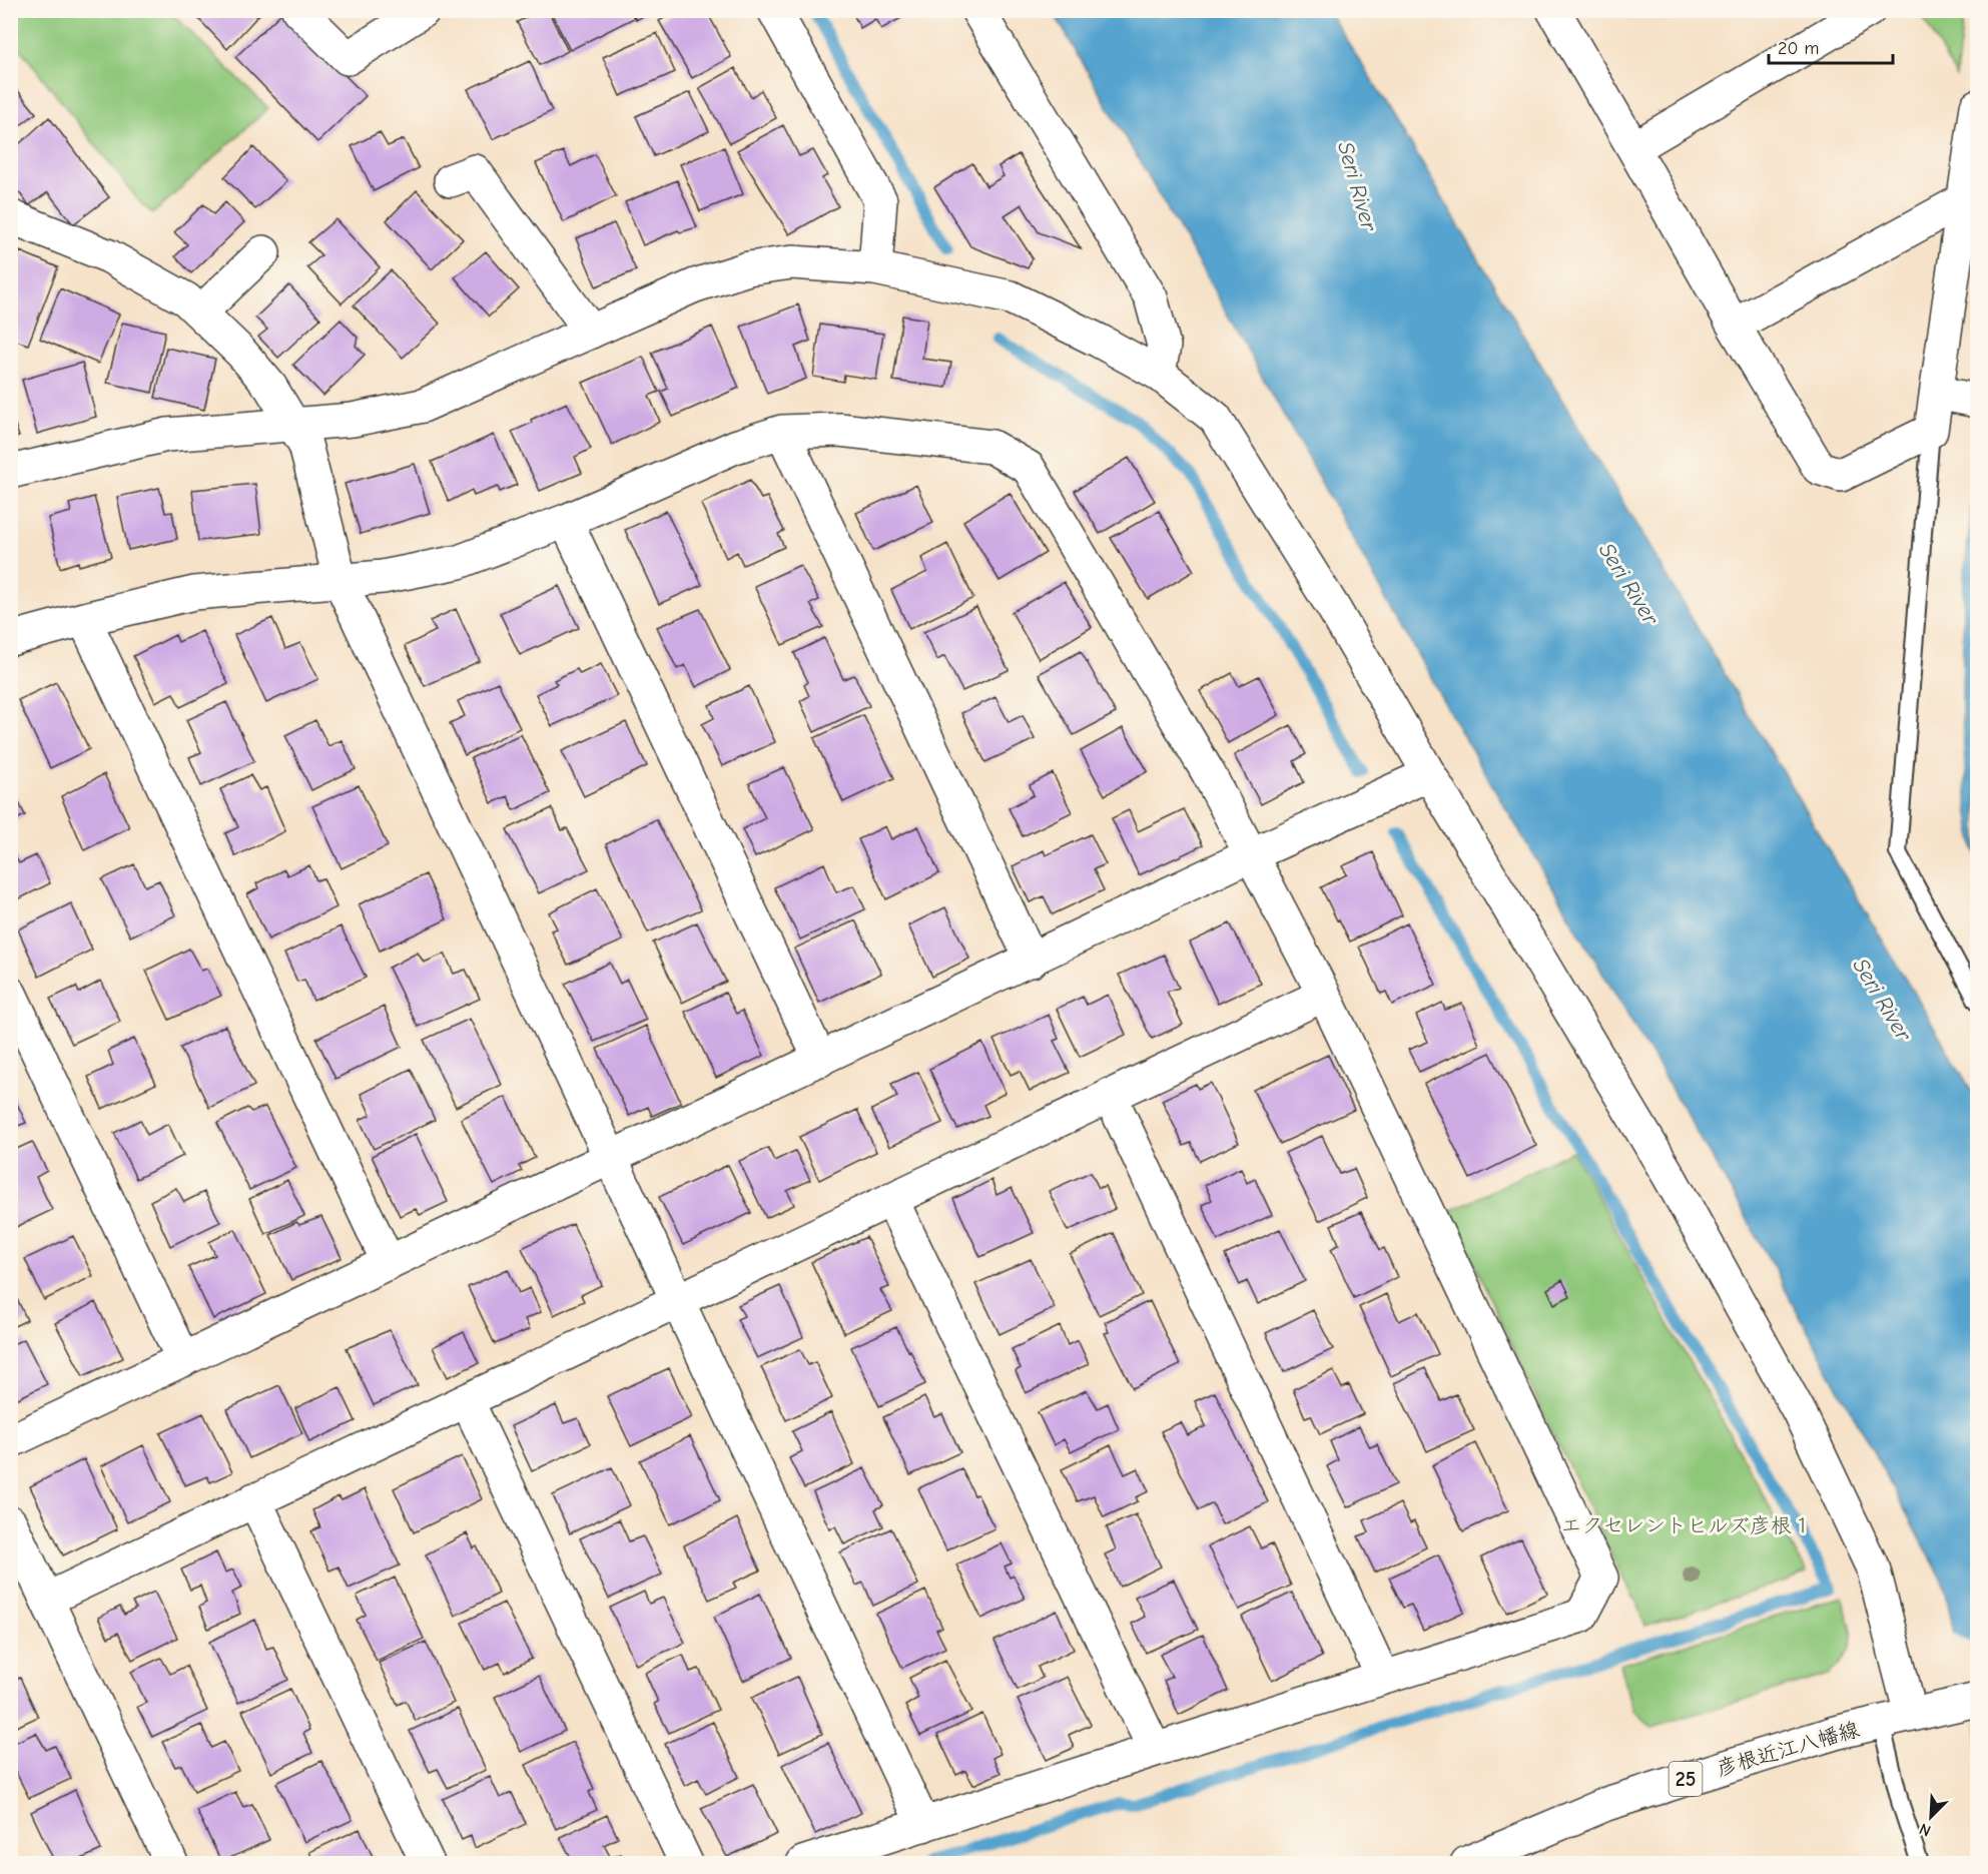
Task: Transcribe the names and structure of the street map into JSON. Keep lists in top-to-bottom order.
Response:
{
  "streets": {
    "street": ["彦根近江八幡線", "25"]
  },
  "water": ["Seri River"],
  "parks": ["エクセレントヒルズ彦根１"],
  "scale_bar": "20 m",
  "north": "bottom left"
}
